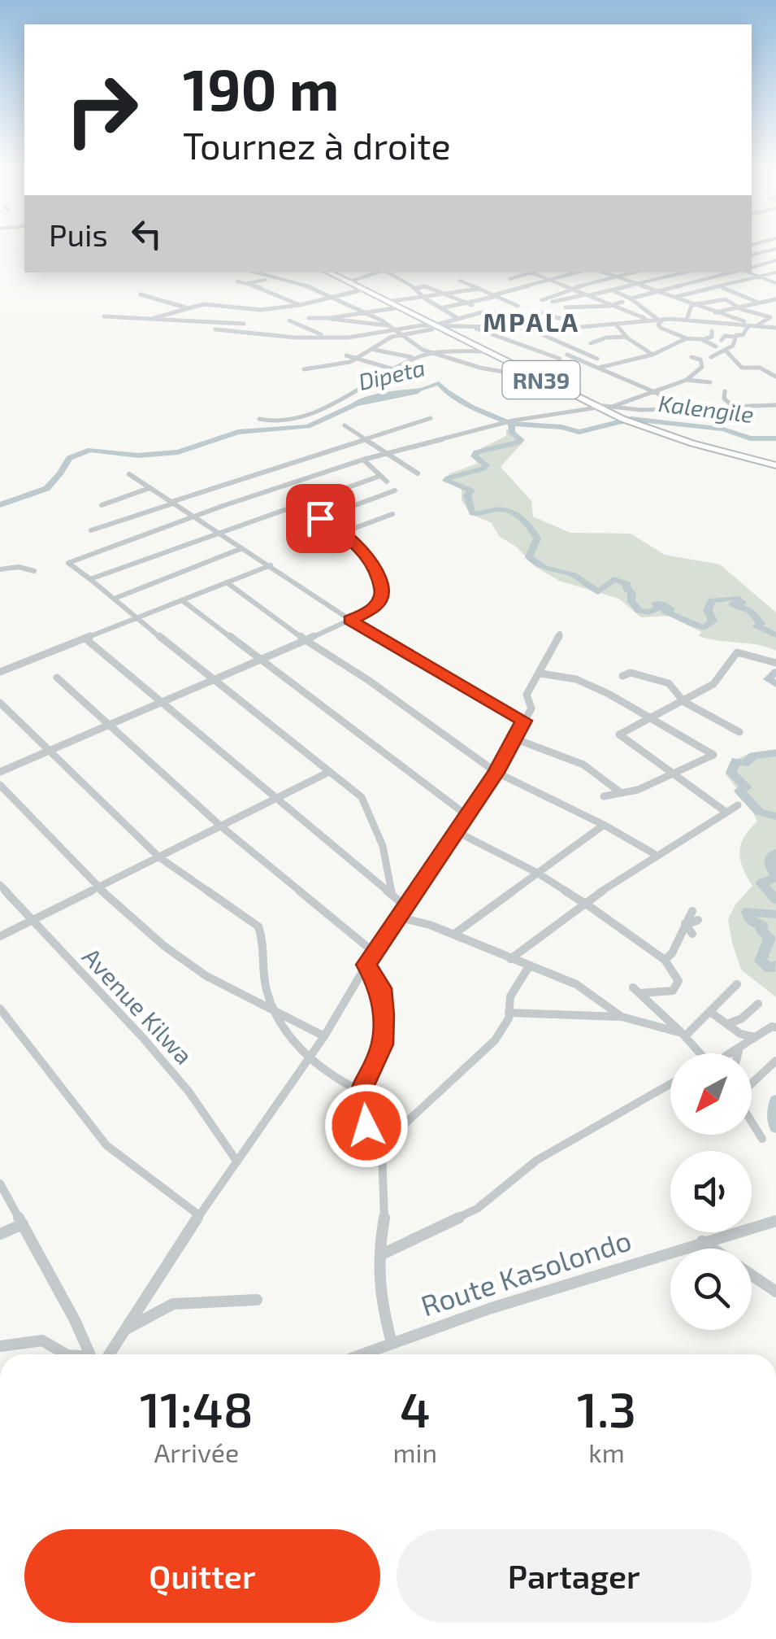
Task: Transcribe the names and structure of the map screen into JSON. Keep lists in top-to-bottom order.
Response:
{
  "streets": {
    "highway": ["RN39"],
    "street": ["Avenue Kilwa", "Route Kasolondo"]
  },
  "districts": ["MPALA"],
  "water": ["Dipeta", "Kalengile"],
  "north": "bottom left",
  "page": {
    "turn": ["190 m", "Tournez à droite"],
    "then": "Puis",
    "eta": [
      "11:48",
      "Arrivée",
      "4",
      "min",
      "1.3",
      "km"
    ],
    "buttons": ["Quitter", "Partager"]
  }
}
